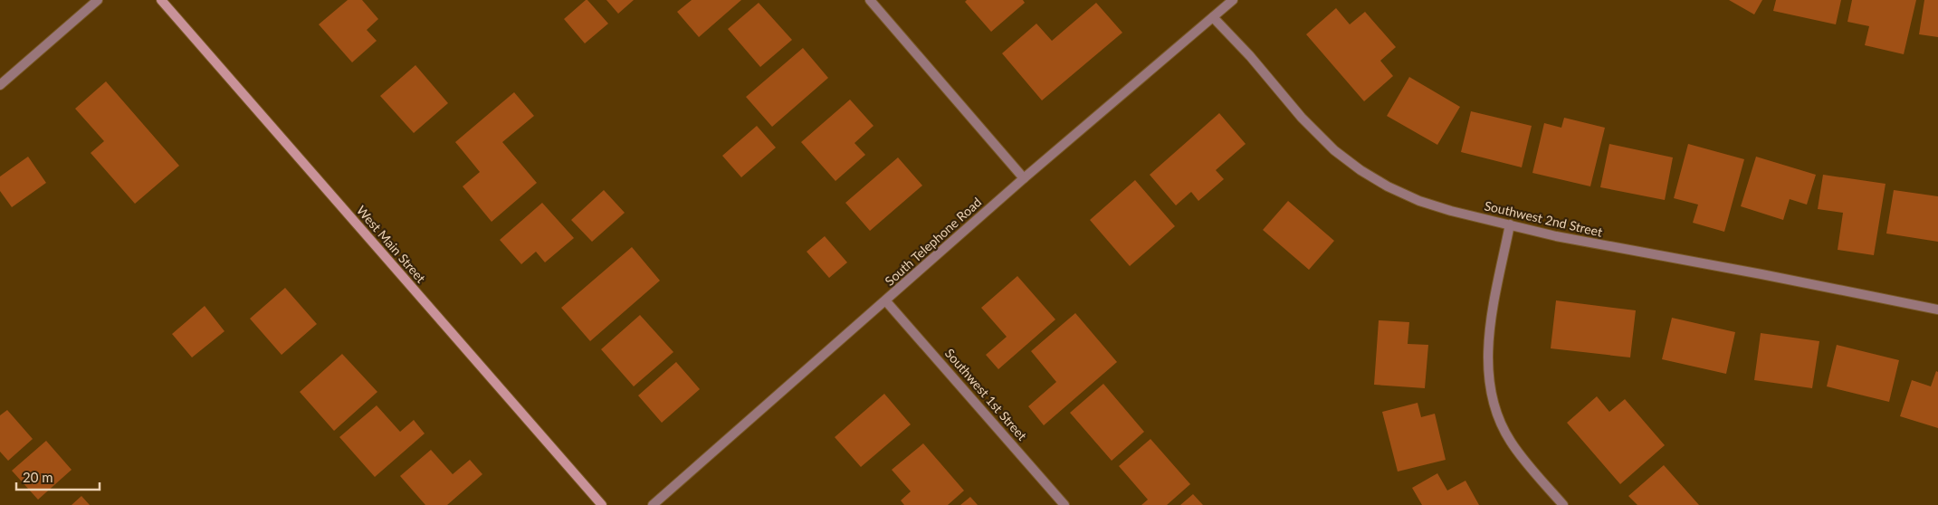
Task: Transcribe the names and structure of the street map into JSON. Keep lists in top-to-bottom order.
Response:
{
  "streets": {
    "main road": ["West Main Street"],
    "street": ["Southwest 2nd Street", "South Telephone Road", "Southwest 1st Street"]
  },
  "crossings": [
    ["Southwest 2nd Street", "South Telephone Road"],
    ["South Telephone Road", "Southwest 1st Street"]
  ],
  "scale_bar": "20 m"
}
